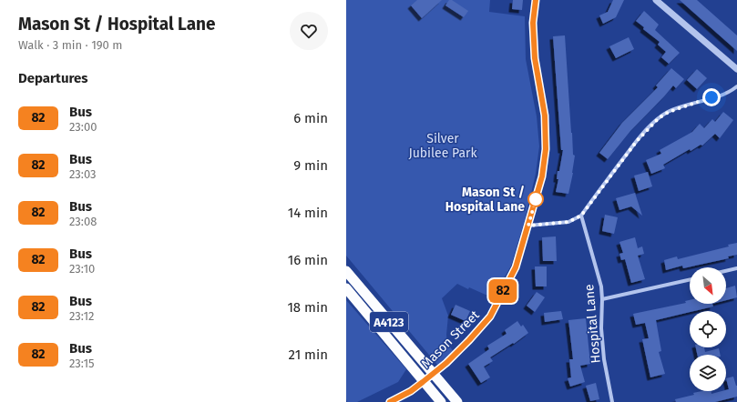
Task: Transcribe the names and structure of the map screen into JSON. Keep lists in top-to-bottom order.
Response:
{
  "streets": {
    "highway": ["A4123"],
    "street": ["Hospital Lane", "Mason Street"]
  },
  "crossings": [
    ["A4123", "Mason Street"]
  ],
  "parks": ["Silver Jubilee Park"],
  "places": ["Mason St / Hospital Lane"],
  "lines": ["bus line 82"],
  "north": "bottom right",
  "page": {
    "heading": [
      ["Mason St / Hospital Lane", "Walk · 3 min · 190 m"],
      "Departures"
    ],
    "on_map": "82",
    "list": [
      {
        "mark": "82",
        "name": "Bus",
        "note": "23:00",
        "value": "6 min"
      },
      {
        "mark": "82",
        "name": "Bus",
        "note": "23:03",
        "value": "9 min"
      },
      {
        "mark": "82",
        "name": "Bus",
        "note": "23:08",
        "value": "14 min"
      },
      {
        "mark": "82",
        "name": "Bus",
        "note": "23:10",
        "value": "16 min"
      },
      {
        "mark": "82",
        "name": "Bus",
        "note": "23:12",
        "value": "18 min"
      },
      {
        "mark": "82",
        "name": "Bus",
        "note": "23:15",
        "value": "21 min"
      }
    ]
  }
}
